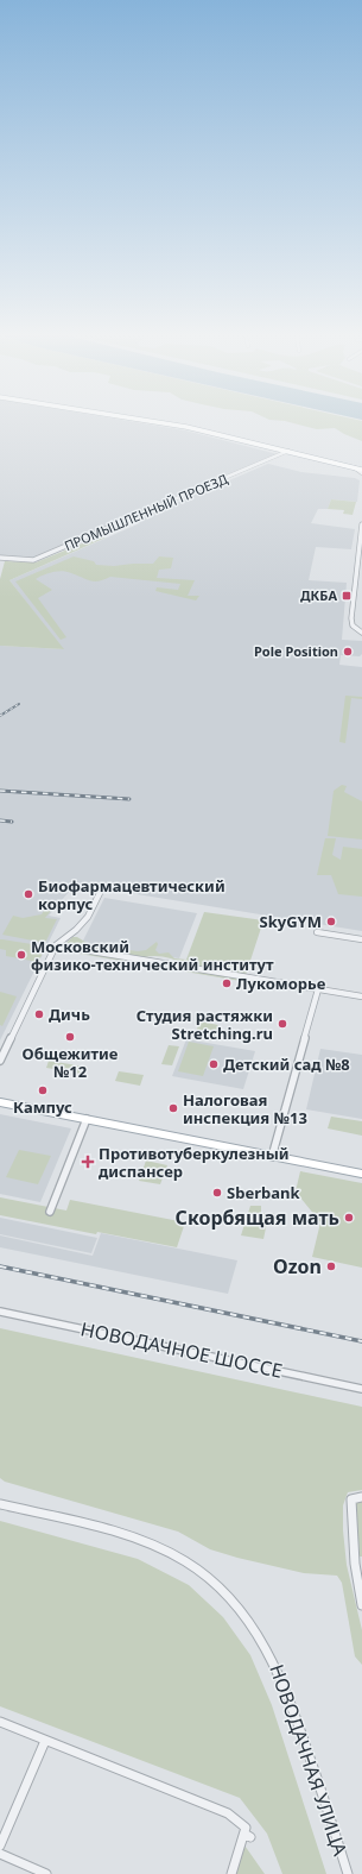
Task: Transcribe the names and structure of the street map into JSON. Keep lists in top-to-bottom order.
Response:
{
  "streets": {
    "street": ["ПРОМЫШЛЕННЫЙ ПРОЕЗД", "НОВОДАЧНОЕ ШОССЕ", "НОВОДАЧНАЯ УЛИЦА"]
  },
  "places": {
    "transit": ["ДКБА"],
    "other": [
      "Pole Position",
      "Биофармацевтический корпус",
      "SkyGYM",
      "Московский физико-технический институт",
      "Лукоморье",
      "Дичь",
      "Студия растяжки Stretching.ru",
      "Общежитие №12",
      "Детский сад №8",
      "Кампус",
      "Налоговая инспекция №13",
      "Sberbank",
      "Скорбящая мать",
      "Ozon"
    ],
    "health": ["Противотуберкулезный диспансер"]
  }
}
